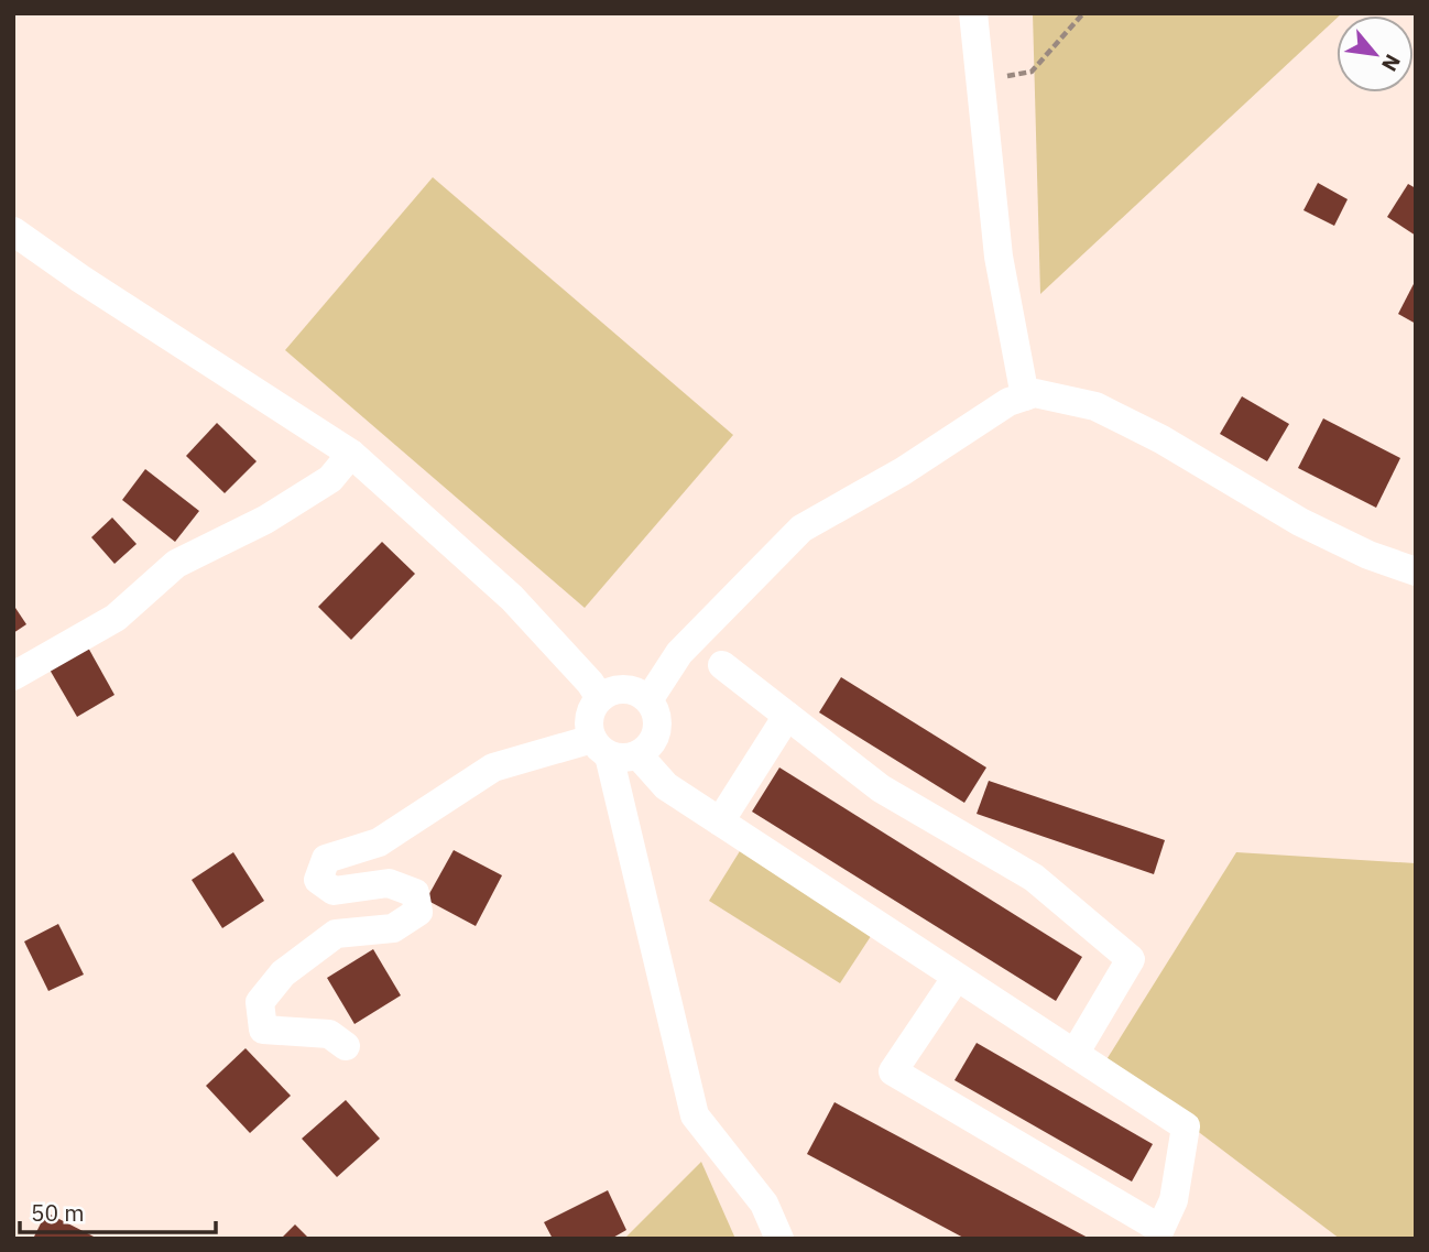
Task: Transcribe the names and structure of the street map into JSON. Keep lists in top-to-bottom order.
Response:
{
  "scale_bar": "50 m",
  "north": "bottom right"
}
